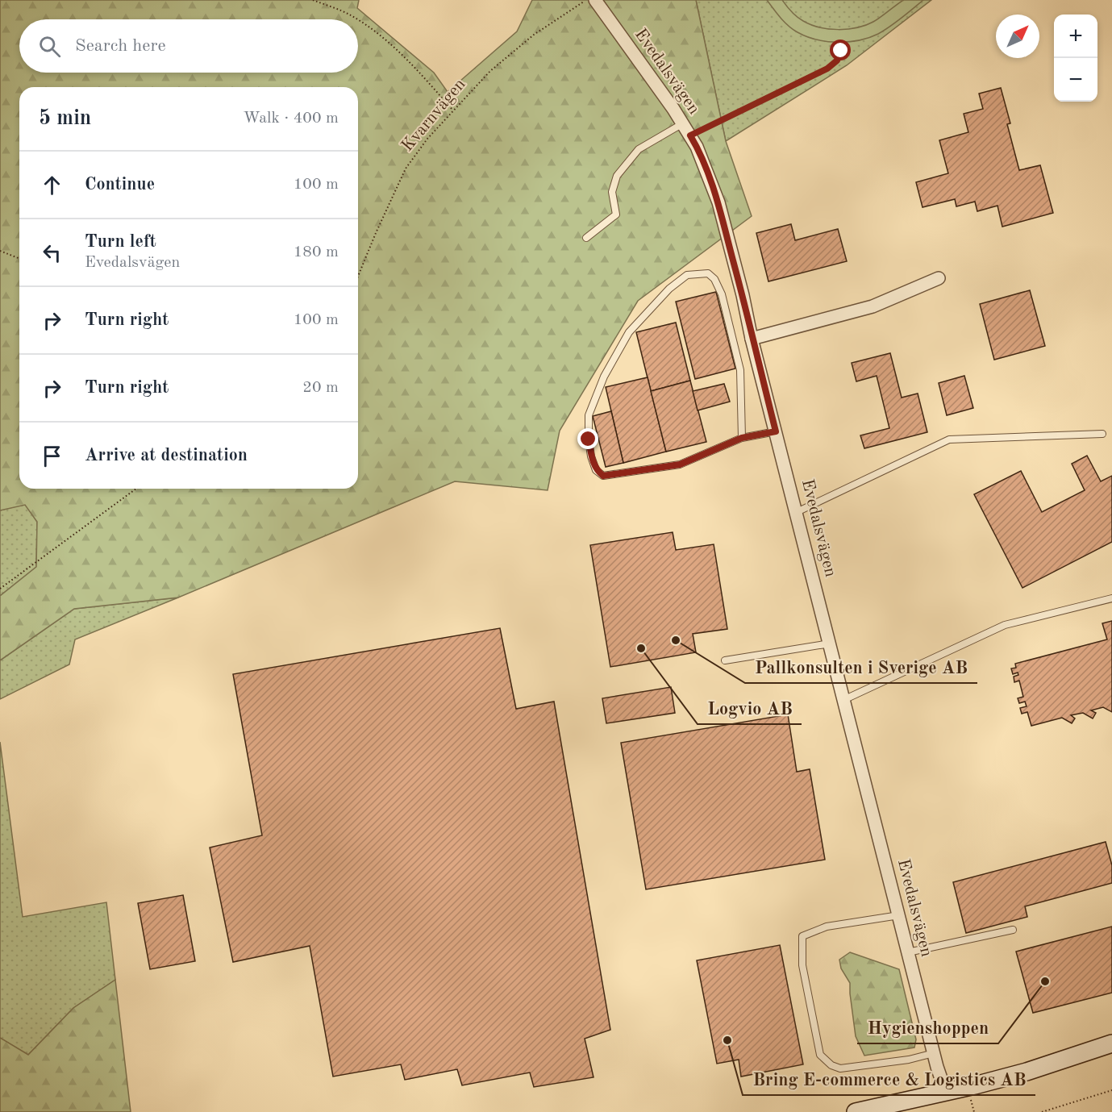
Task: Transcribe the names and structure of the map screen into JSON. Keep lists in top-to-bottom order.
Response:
{
  "streets": {
    "street": ["Evedalsvägen"],
    "path": ["Kvarnvägen"]
  },
  "places": [
    "Pallkonsulten i Sverige AB",
    "Logvio AB",
    "Hygienshoppen",
    "Bring E-commerce & Logistics AB"
  ],
  "north": "top right",
  "page": {
    "map_buttons": ["+", "−"],
    "search": "Search here",
    "heading": ["5 min", "Walk · 400 m"],
    "list": [
      ["Continue", "100 m"],
      ["Turn left", "Evedalsvägen", "180 m"],
      ["Turn right", "100 m"],
      ["Turn right", "20 m"],
      "Arrive at destination"
    ]
  }
}
